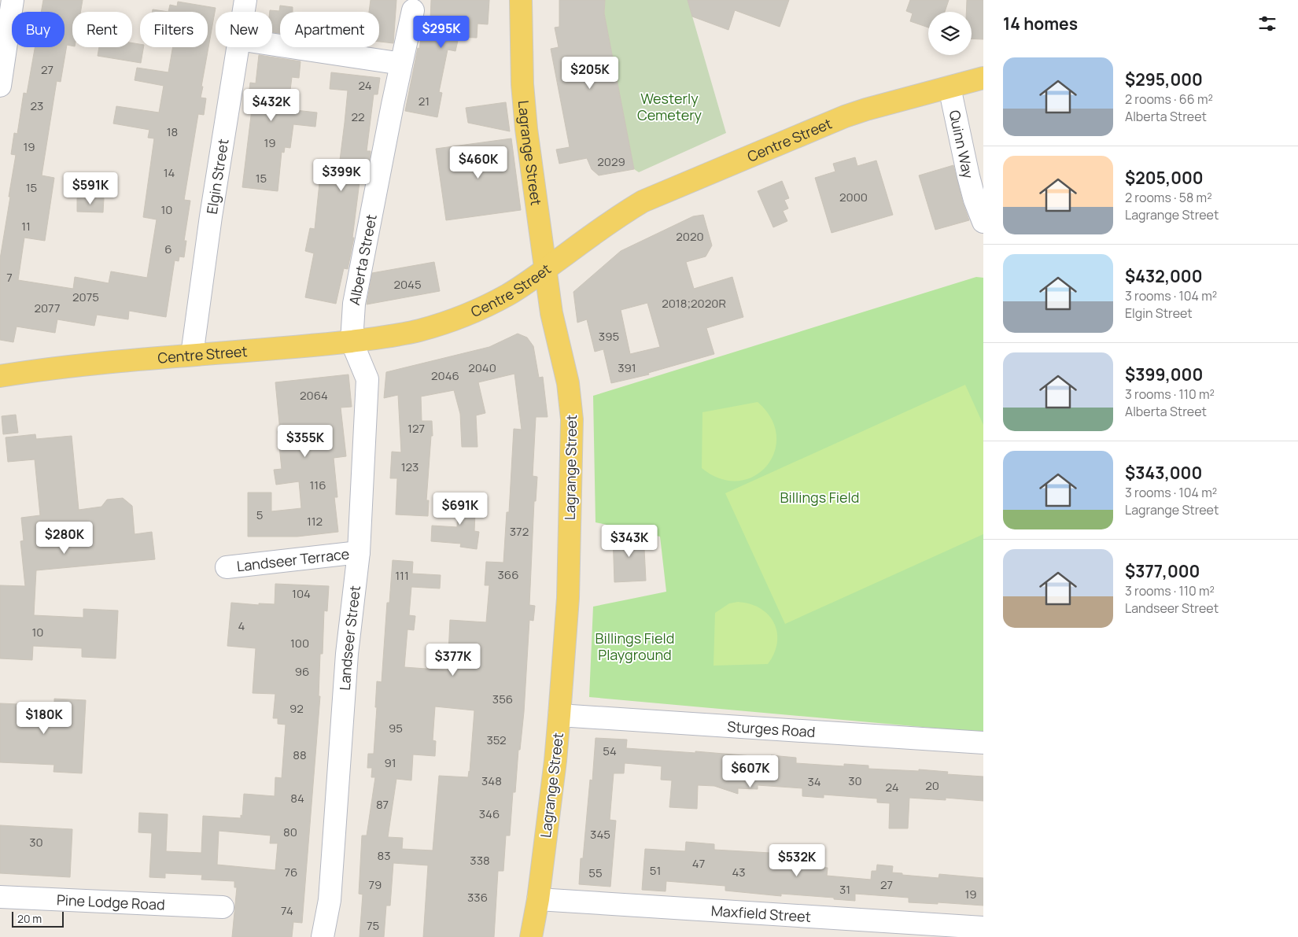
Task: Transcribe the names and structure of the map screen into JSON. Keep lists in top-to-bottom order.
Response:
{
  "streets": {
    "main road": ["Centre Street", "Lagrange Street"],
    "street": [
      "Quinn Way",
      "Elgin Street",
      "Alberta Street",
      "Landseer Terrace",
      "Landseer Street",
      "Sturges Road",
      "Pine Lodge Road",
      "Maxfield Street"
    ]
  },
  "crossings": [
    ["Centre Street", "Quinn Way"],
    ["Centre Street", "Lagrange Street"],
    ["Centre Street", "Elgin Street"],
    ["Centre Street", "Alberta Street"],
    ["Centre Street", "Landseer Street"],
    ["Lagrange Street", "Sturges Road"],
    ["Lagrange Street", "Maxfield Street"],
    ["Alberta Street", "Landseer Street"],
    ["Landseer Terrace", "Landseer Street"]
  ],
  "parks": ["Westerly Cemetery", "Billings Field", "Billings Field Playground"],
  "house_numbers": [
    "27",
    "24",
    "21",
    "23",
    "22",
    "18",
    "19",
    "19",
    "2029",
    "14",
    "15",
    "15",
    "2000",
    "10",
    "11",
    "2020",
    "6",
    "7",
    "2045",
    "2075",
    "2018;2020R",
    "2077",
    "395",
    "2040",
    "391",
    "2046",
    "2064",
    "127",
    "123",
    "116",
    "5",
    "112",
    "372",
    "366",
    "111",
    "104",
    "4",
    "10",
    "100",
    "96",
    "356",
    "92",
    "95",
    "352",
    "54",
    "88",
    "91",
    "348",
    "30",
    "34",
    "20",
    "24",
    "84",
    "87",
    "346",
    "80",
    "345",
    "30",
    "83",
    "338",
    "47",
    "51",
    "76",
    "43",
    "55",
    "79",
    "27",
    "31",
    "19",
    "336",
    "74",
    "75"
  ],
  "scale_bar": "20 m",
  "page": {
    "heading": "14 homes",
    "chip": [
      "Buy",
      "Rent",
      "Filters",
      "New",
      "Apartment"
    ],
    "price": [
      "$295K",
      "$205K",
      "$432K",
      "$460K",
      "$399K",
      "$591K",
      "$355K",
      "$691K",
      "$280K",
      "$343K",
      "$377K",
      "$180K",
      "$607K",
      "$532K"
    ],
    "list": [
      {
        "name": "$295,000",
        "note": "2 rooms · 66 m² · Alberta Street"
      },
      {
        "name": "$205,000",
        "note": "2 rooms · 58 m² · Lagrange Street"
      },
      {
        "name": "$432,000",
        "note": "3 rooms · 104 m² · Elgin Street"
      },
      {
        "name": "$399,000",
        "note": "3 rooms · 110 m² · Alberta Street"
      },
      {
        "name": "$343,000",
        "note": "3 rooms · 104 m² · Lagrange Street"
      },
      {
        "name": "$377,000",
        "note": "3 rooms · 110 m² · Landseer Street"
      }
    ],
    "scale": "20 m"
  }
}
